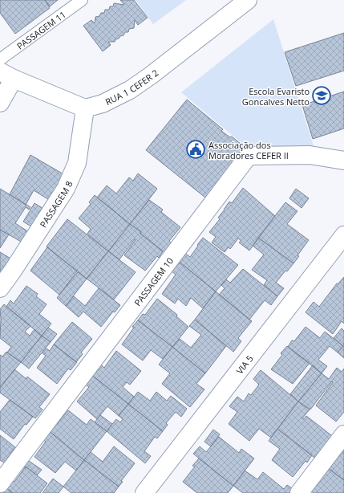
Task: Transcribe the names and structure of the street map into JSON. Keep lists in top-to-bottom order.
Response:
{
  "streets": {
    "street": [
      "RUA 1 CEFER 2",
      "PASSAGEM 8",
      "PASSAGEM 10",
      "VIA 5"
    ],
    "lane": ["PASSAGEM 11"]
  },
  "crossings": [
    ["RUA 1 CEFER 2", "PASSAGEM 8"]
  ],
  "places": {
    "school or university": ["Escola Evaristo Goncalves Netto"],
    "public building": ["Associação dos Moradores CEFER II"]
  }
}
